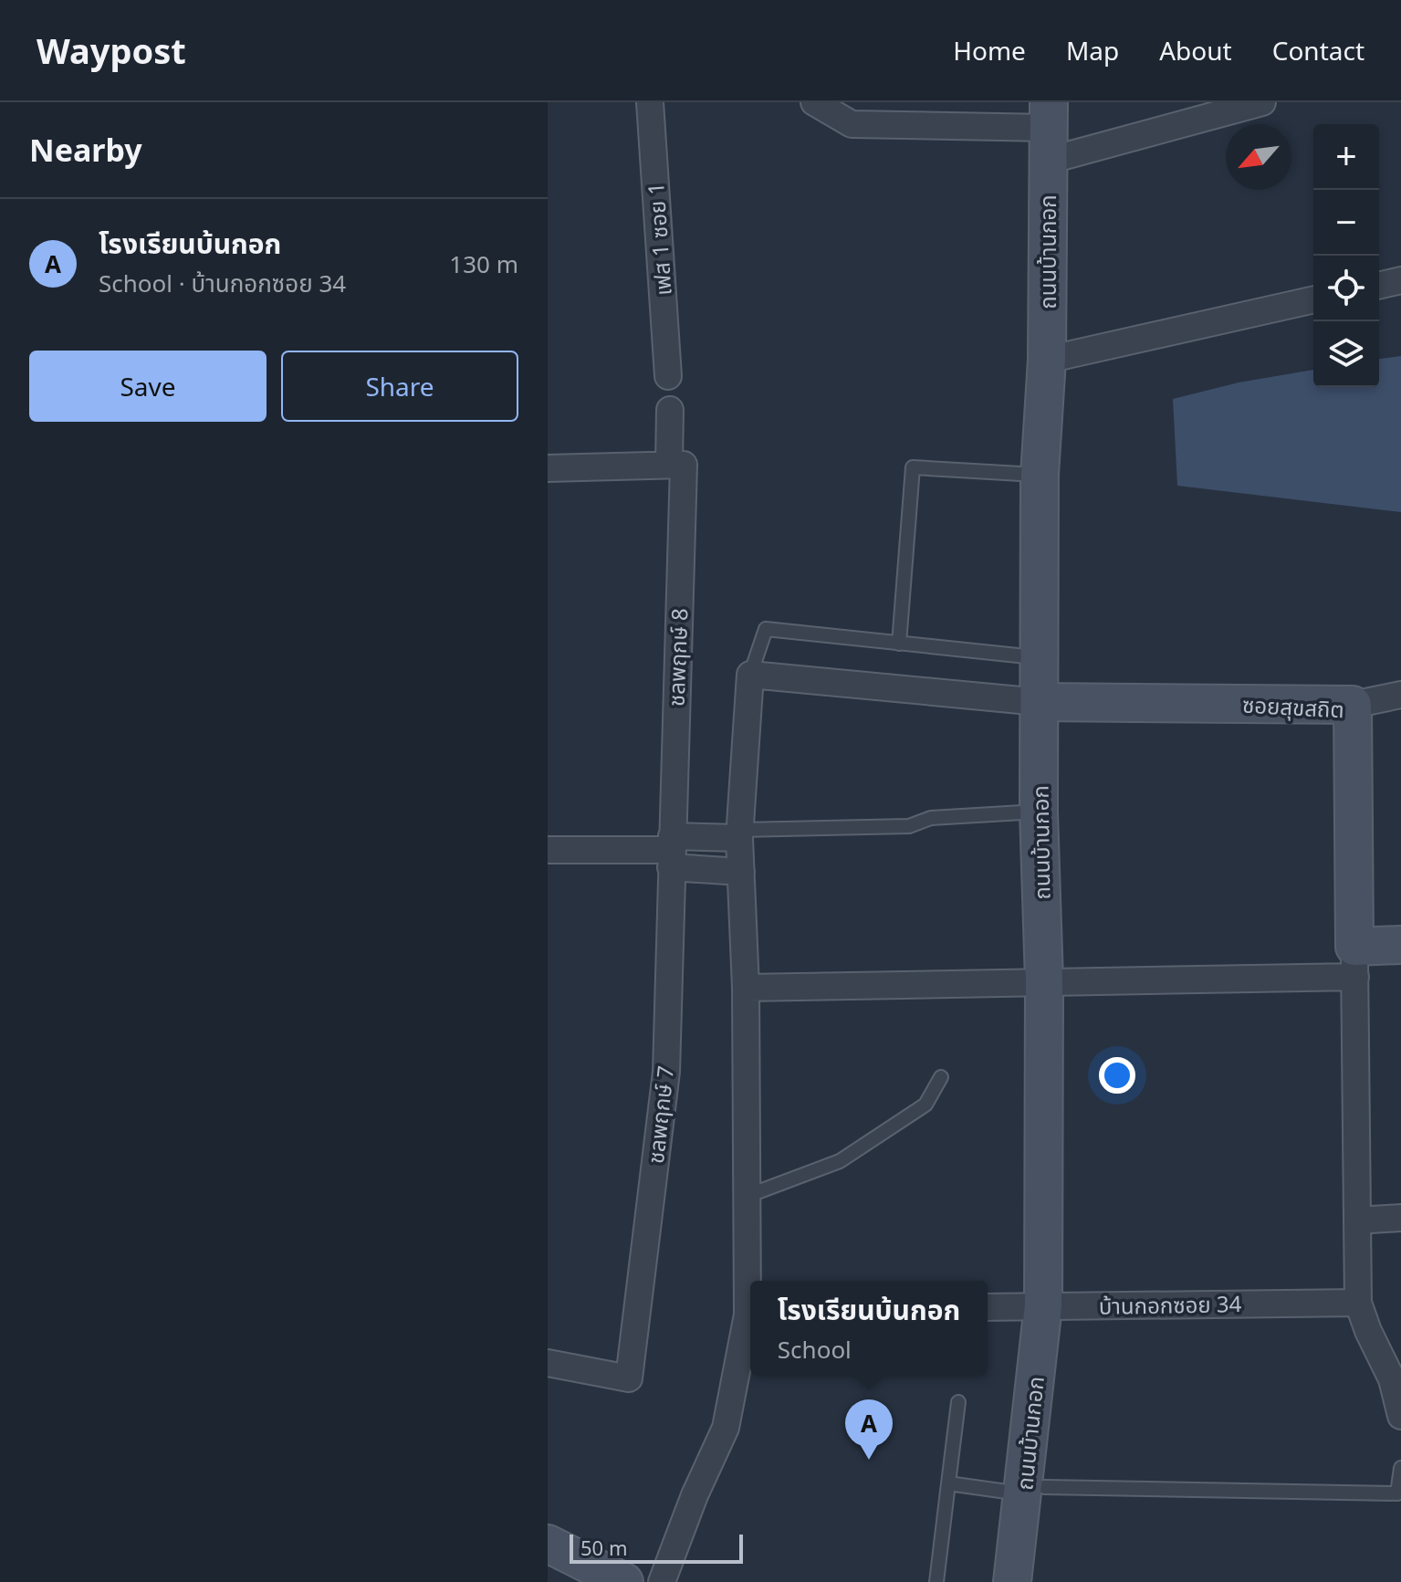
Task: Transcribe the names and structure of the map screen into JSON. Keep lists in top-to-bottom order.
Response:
{
  "streets": {
    "street": [
      "เฟส 1 ซอย 1",
      "ถนนบ้านกอก",
      "ชลพฤกษ์ 8",
      "ซอยสุขสถิต",
      "ชลพฤกษ์ 7",
      "บ้านกอกซอย 34"
    ]
  },
  "crossings": [
    ["ถนนบ้านกอก", "ซอยสุขสถิต"],
    ["ถนนบ้านกอก", "บ้านกอกซอย 34"],
    ["ชลพฤกษ์ 8", "ชลพฤกษ์ 7"],
    ["ซอยสุขสถิต", "บ้านกอกซอย 34"]
  ],
  "scale_bar": "50 m",
  "north": "bottom left",
  "page": {
    "header": "Waypost",
    "nav": [
      "Home",
      "Map",
      "About",
      "Contact"
    ],
    "heading": "Nearby",
    "map_buttons": ["+", "−"],
    "list": [
      {
        "mark": "A",
        "name": "โรงเรียนบ้นกอก",
        "note": "School · บ้านกอกซอย 34",
        "value": "130 m"
      }
    ],
    "buttons": ["Save", "Share"],
    "popup": ["โรงเรียนบ้นกอก", "School"],
    "pins": "A",
    "scale": "50 m"
  }
}
